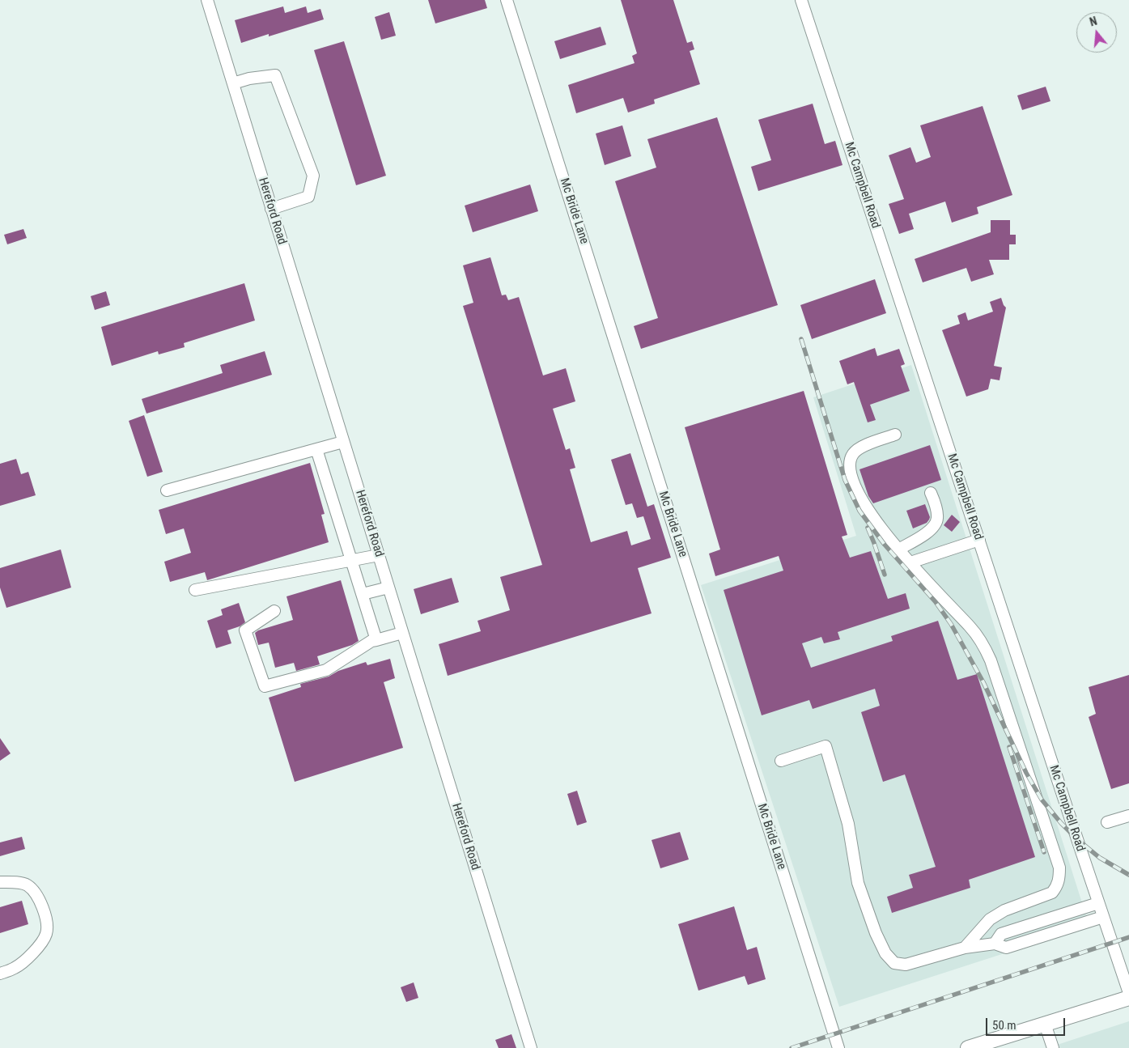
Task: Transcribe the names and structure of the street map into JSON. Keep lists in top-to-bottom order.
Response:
{
  "streets": {
    "street": ["Mc Campbell Road", "Hereford Road", "Mc Bride Lane"]
  },
  "scale_bar": "50 m",
  "north": "top"
}
